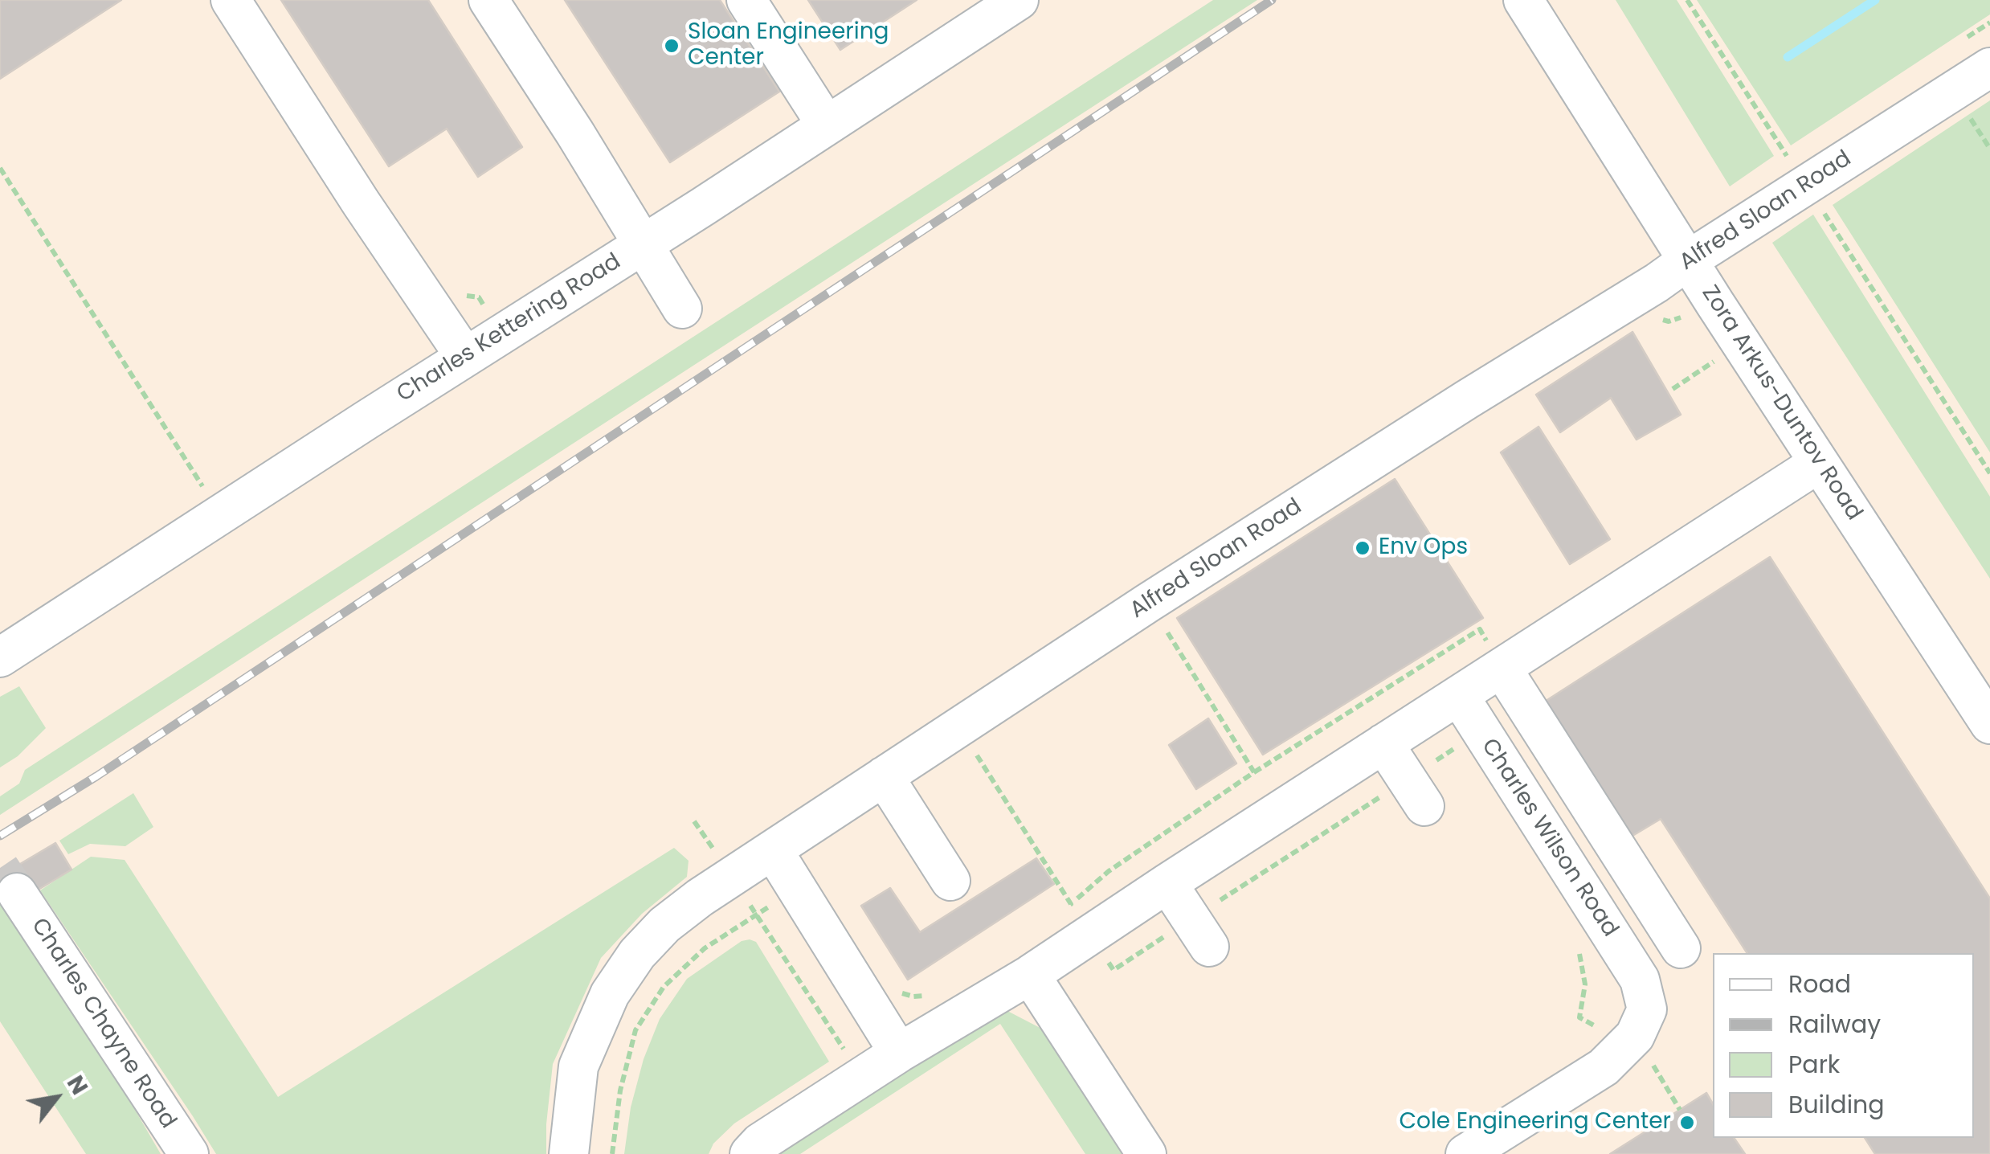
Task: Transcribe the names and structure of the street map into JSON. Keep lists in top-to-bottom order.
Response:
{
  "streets": {
    "lane": [
      "Alfred Sloan Road",
      "Charles Kettering Road",
      "Zora Arkus-Duntov Road",
      "Charles Wilson Road",
      "Charles Chayne Road"
    ]
  },
  "crossings": [
    ["Alfred Sloan Road", "Zora Arkus-Duntov Road"]
  ],
  "places": ["Sloan Engineering Center", "Env Ops", "Cole Engineering Center"],
  "legend": [
    "Road",
    "Railway",
    "Park",
    "Building"
  ],
  "north": "top right"
}
